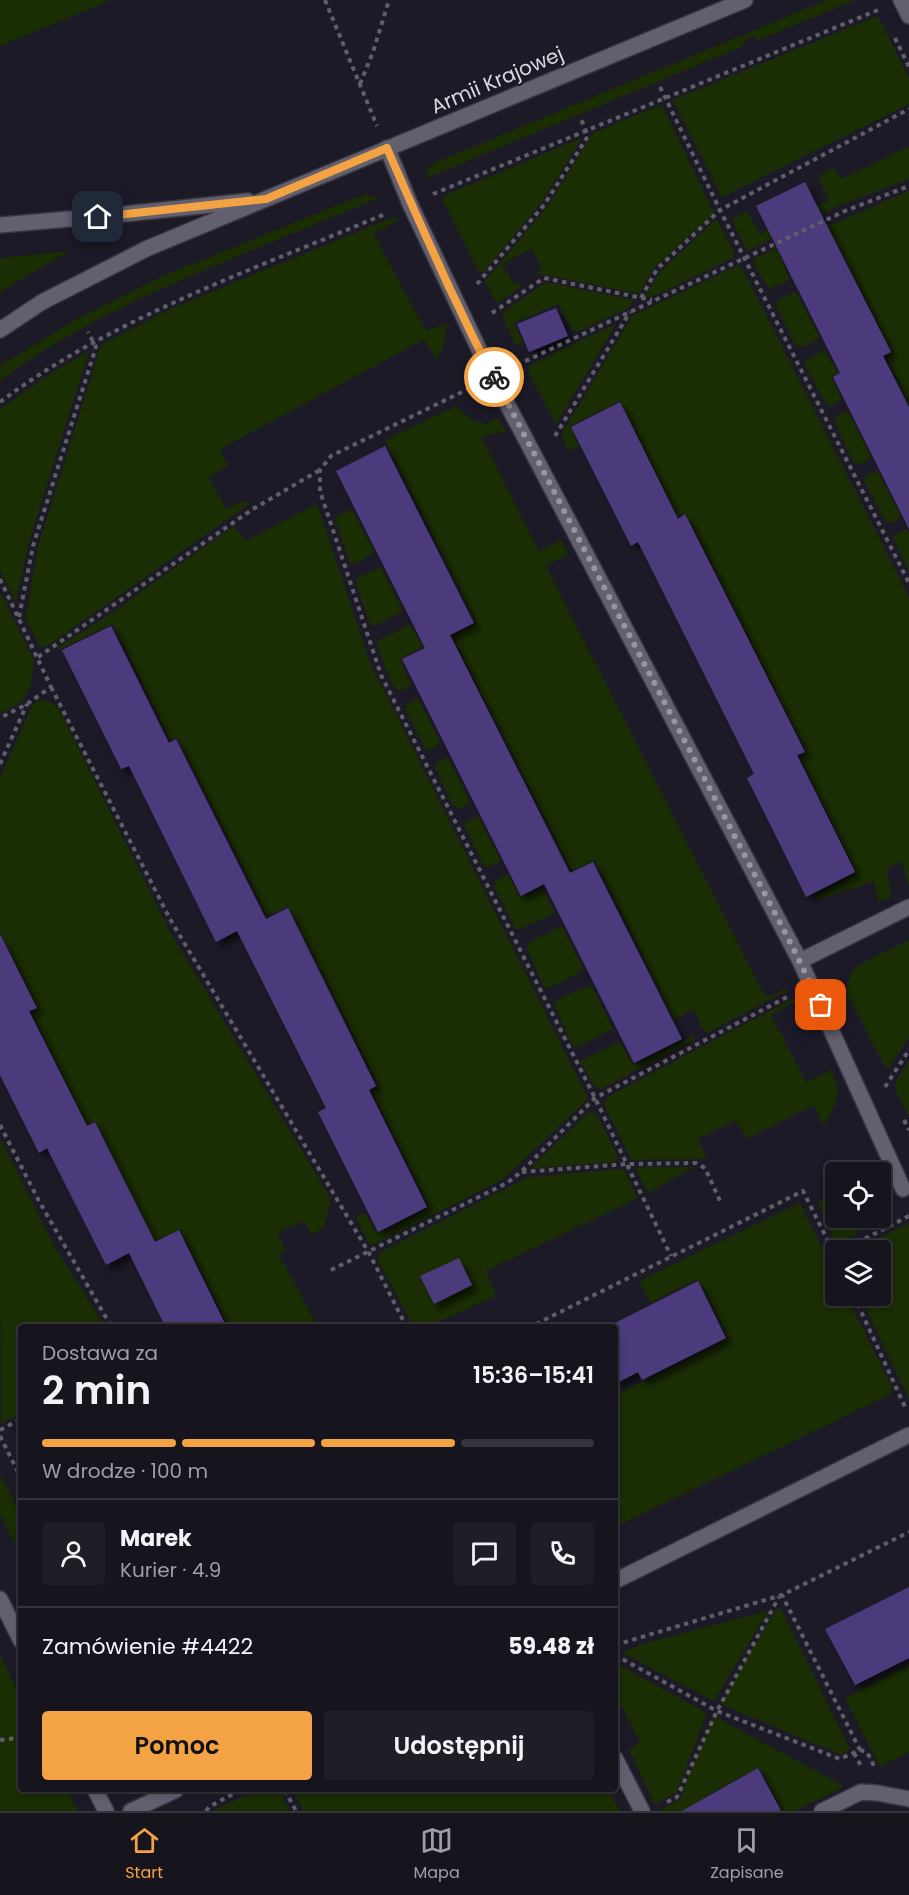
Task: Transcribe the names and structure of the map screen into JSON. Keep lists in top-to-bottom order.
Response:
{
  "streets": {
    "street": ["Armii Krajowej"]
  },
  "page": {
    "heading": ["2 min", "Dostawa za", "15:36–15:41"],
    "panel": [
      "Marek",
      "Kurier · 4.9",
      "Zamówienie #4422",
      "59.48 zł"
    ],
    "bar": "W drodze · 100 m",
    "buttons": ["Pomoc", "Udostępnij"],
    "tabs": ["Start", "Mapa", "Zapisane"]
  }
}
